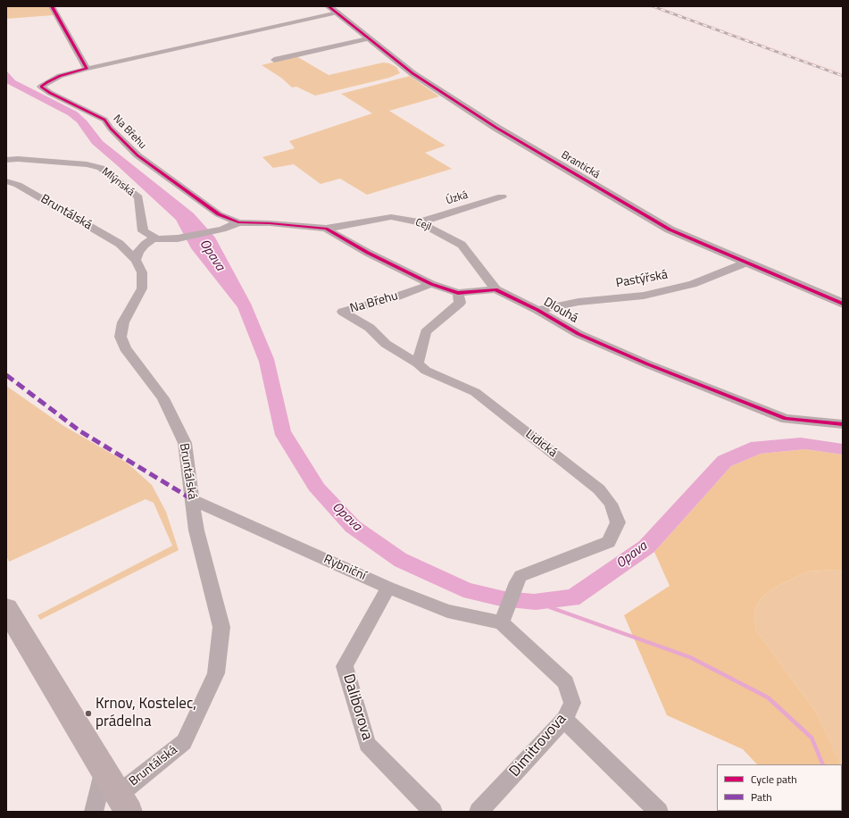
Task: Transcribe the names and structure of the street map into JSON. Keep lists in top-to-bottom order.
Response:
{
  "streets": {
    "street": [
      "Na Břehu",
      "Brantická",
      "Mlýnská",
      "Úzká",
      "Bruntálská",
      "Cejl",
      "Pastýřská",
      "Dlouhá",
      "Lidická",
      "Rybniční",
      "Daliborova",
      "Dimitrovova"
    ]
  },
  "crossings": [
    ["Na Břehu", "Cejl"],
    ["Na Břehu", "Lidická"],
    ["Brantická", "Pastýřská"],
    ["Úzká", "Cejl"],
    ["Bruntálská", "Rybniční"],
    ["Cejl", "Dlouhá"],
    ["Pastýřská", "Dlouhá"],
    ["Lidická", "Rybniční"],
    ["Lidická", "Dimitrovova"],
    ["Rybniční", "Daliborova"],
    ["Rybniční", "Dimitrovova"]
  ],
  "water": ["Opava"],
  "places": ["Krnov, Kostelec, prádelna"],
  "legend": ["Cycle path", "Path"]
}
